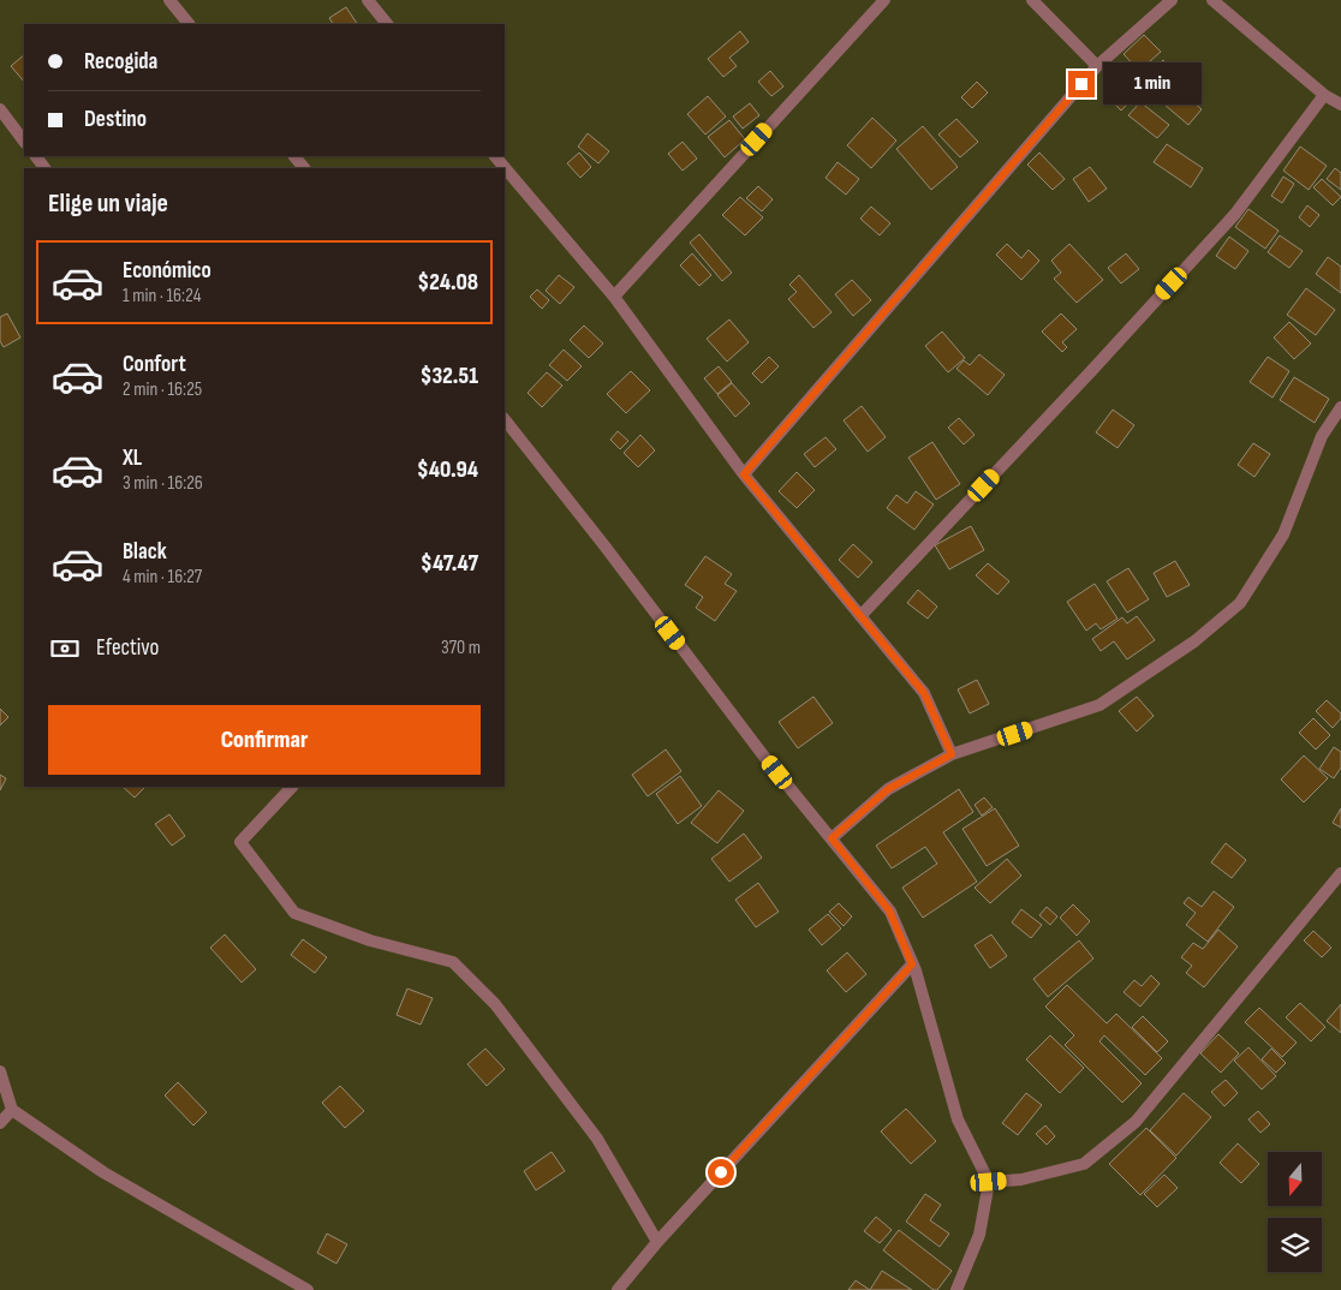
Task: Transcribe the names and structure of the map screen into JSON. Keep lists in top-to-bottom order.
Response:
{
  "north": "bottom",
  "page": {
    "banner": ["Recogida", "Destino"],
    "bubble": "1 min",
    "heading": "Elige un viaje",
    "list": [
      {
        "name": "Económico",
        "note": "1 min · 16:24",
        "value": "$24.08"
      },
      {
        "name": "Confort",
        "note": "2 min · 16:25",
        "value": "$32.51"
      },
      {
        "name": "XL",
        "note": "3 min · 16:26",
        "value": "$40.94"
      },
      {
        "name": "Black",
        "note": "4 min · 16:27",
        "value": "$47.47"
      }
    ],
    "pay": ["Efectivo", "370 m"],
    "buttons": "Confirmar"
  }
}
